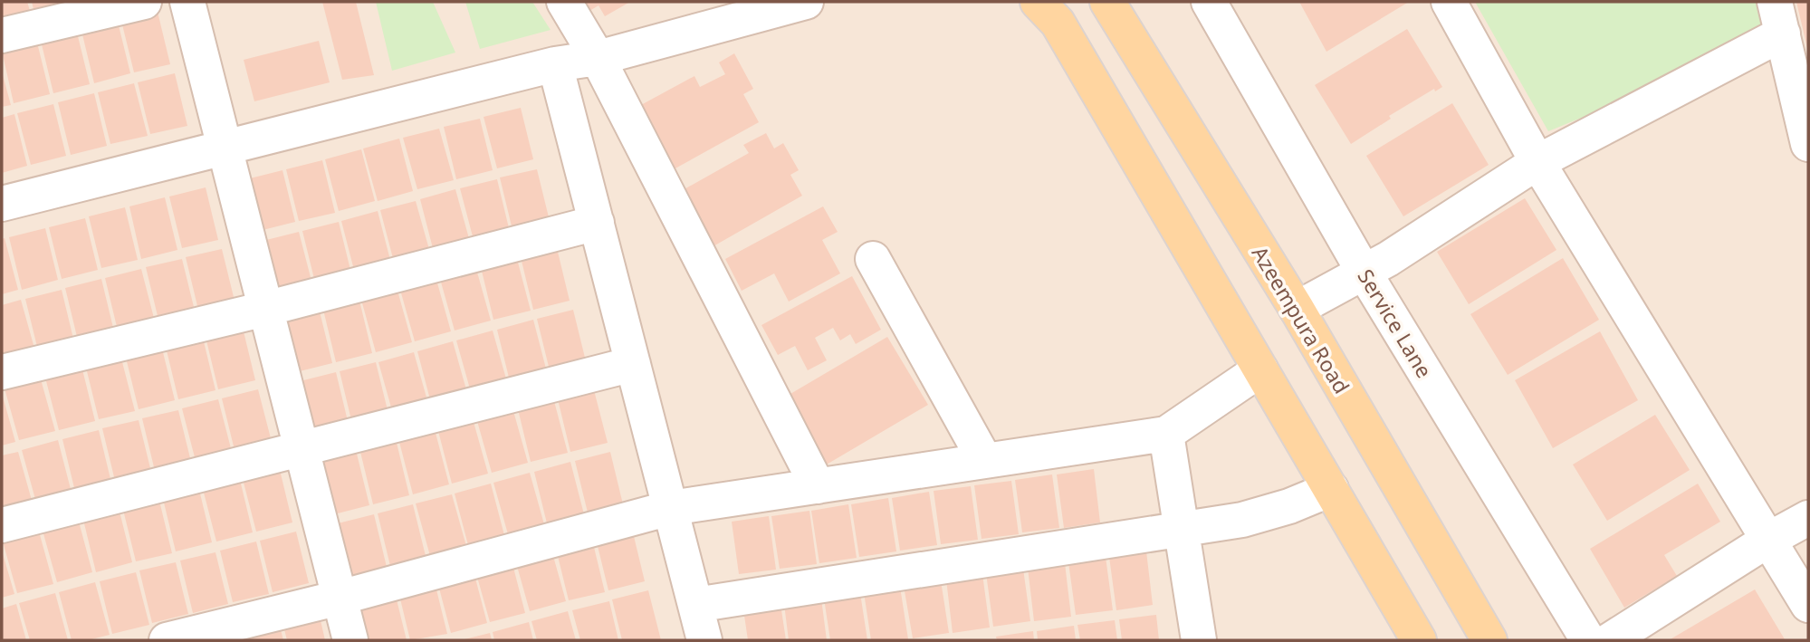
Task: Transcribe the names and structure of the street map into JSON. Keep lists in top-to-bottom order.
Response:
{
  "streets": {
    "main road": ["Azeempura Road"],
    "street": ["Service Lane"]
  }
}
